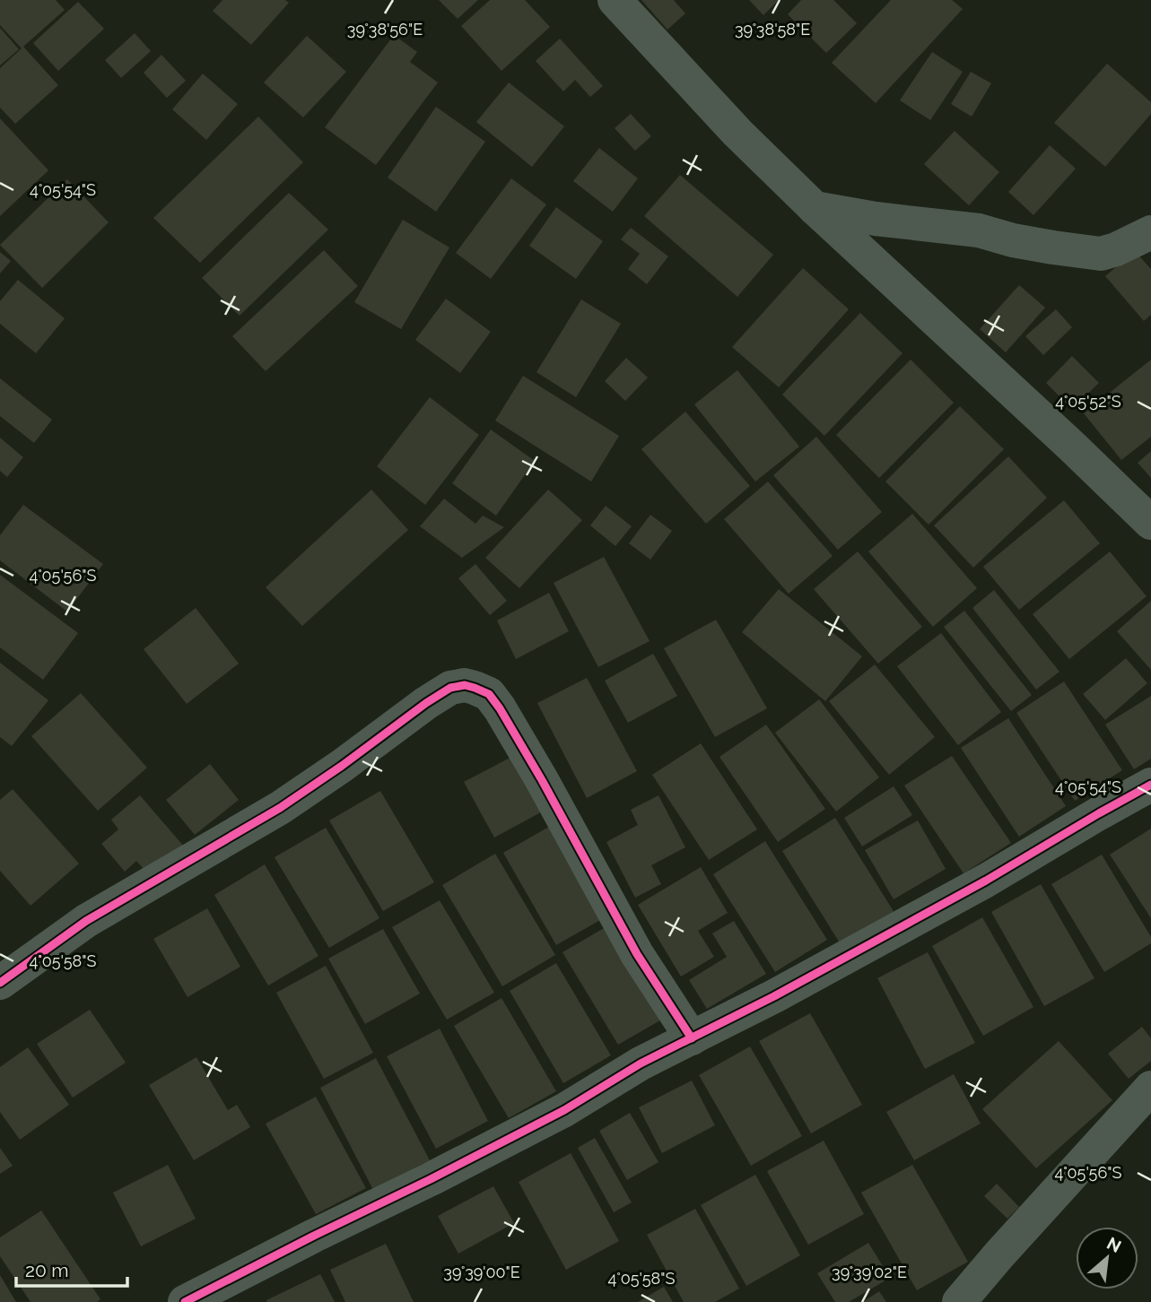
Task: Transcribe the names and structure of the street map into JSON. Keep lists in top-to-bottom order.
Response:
{
  "scale_bar": "20 m",
  "north": "top right",
  "coordinates": [
    "39°38'56\"E",
    "39°38'58\"E",
    "4°05'54\"S",
    "4°05'52\"S",
    "4°05'56\"S",
    "4°05'58\"S",
    "39°39'00\"E",
    "39°39'02\"E"
  ]
}
